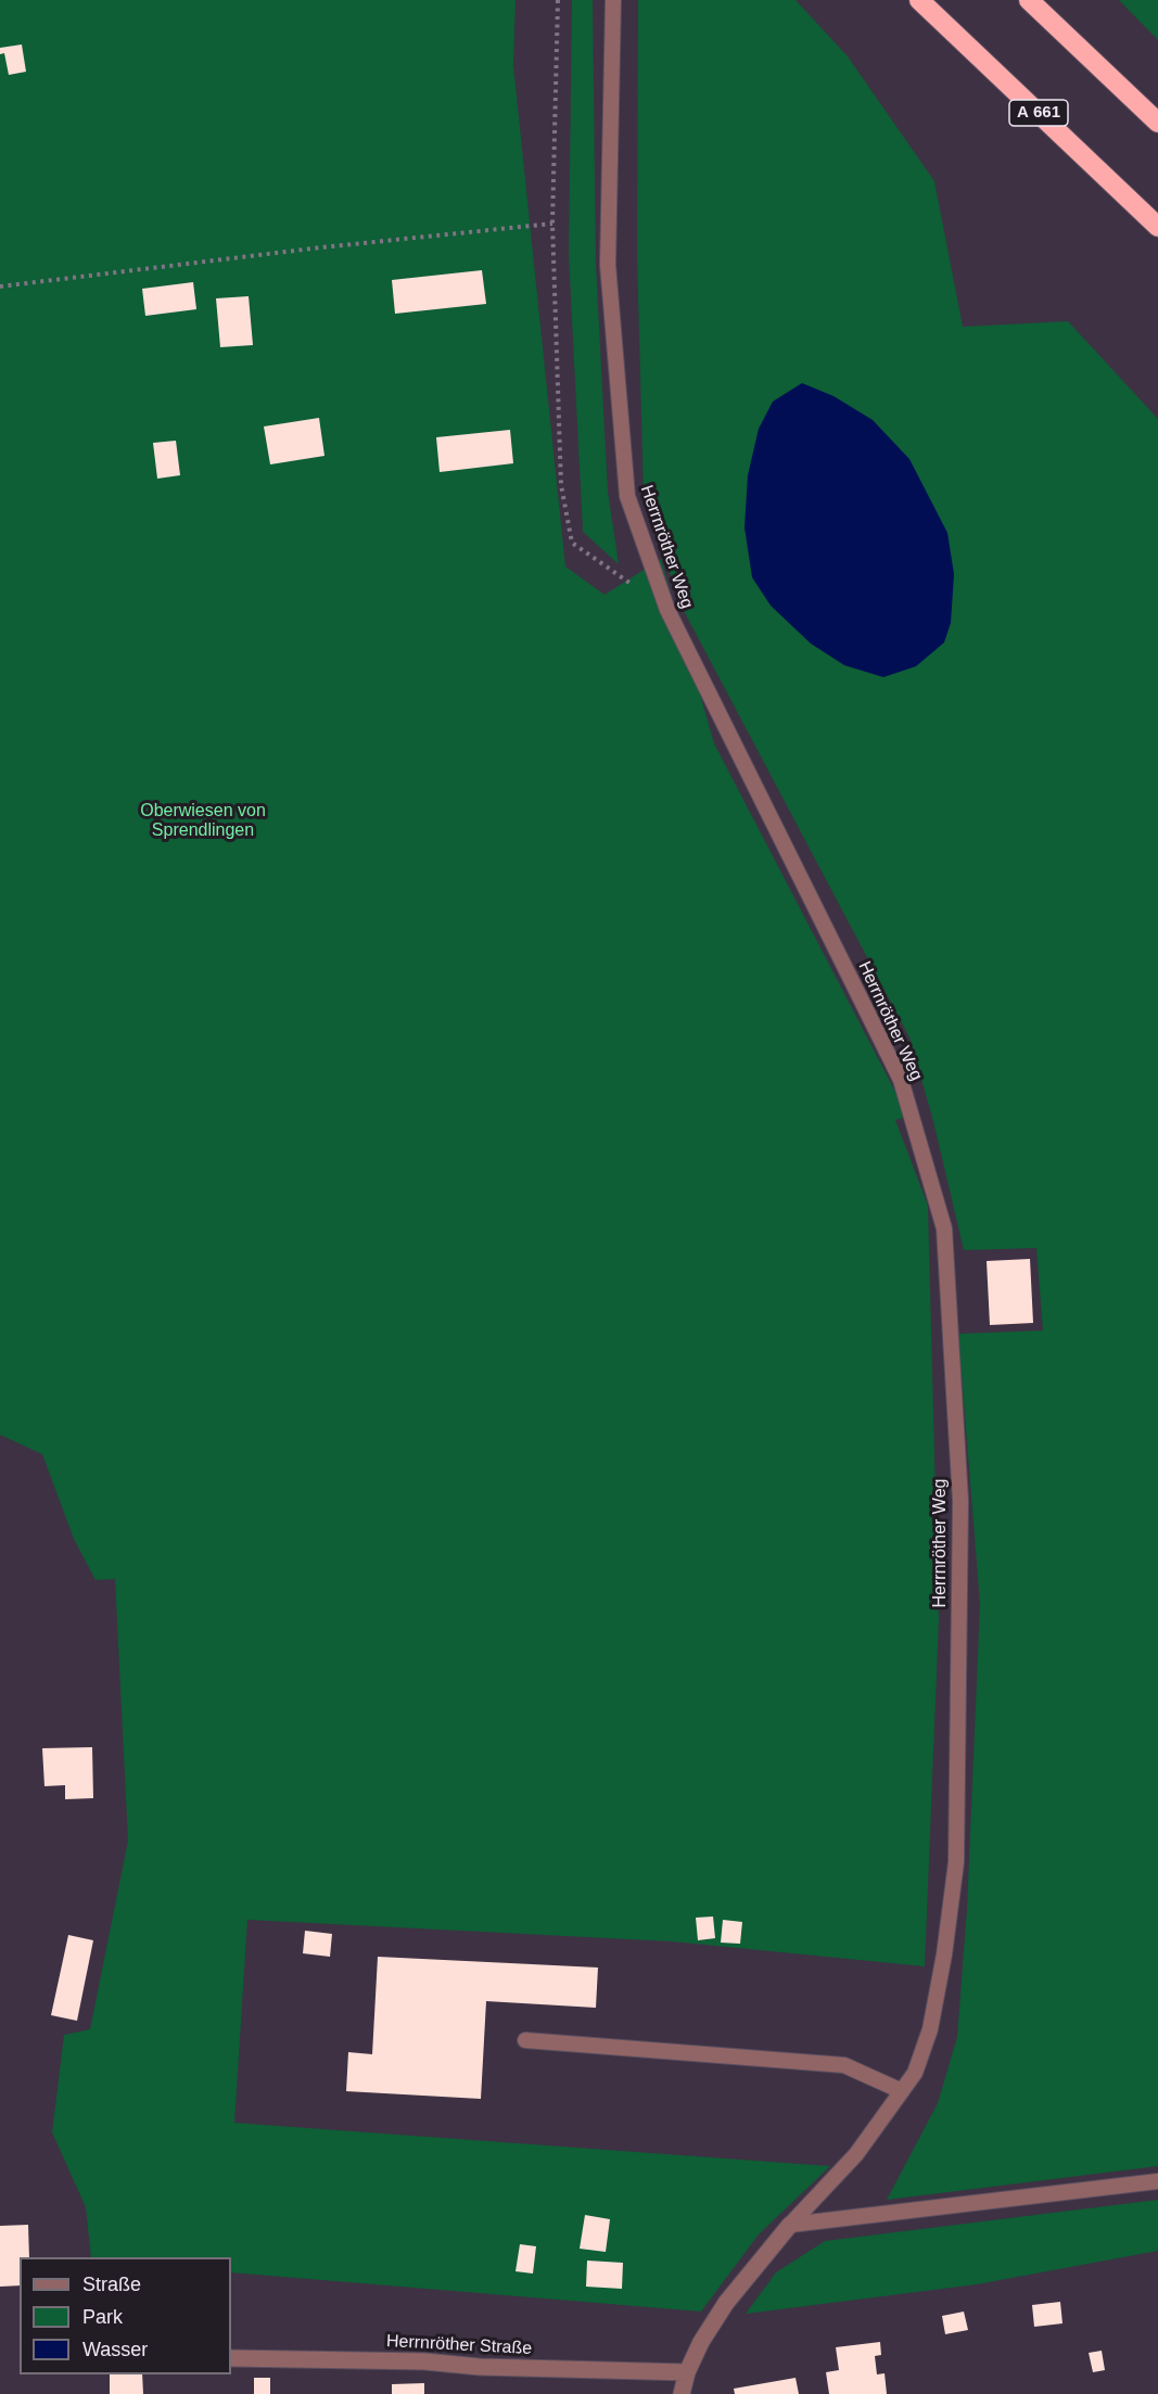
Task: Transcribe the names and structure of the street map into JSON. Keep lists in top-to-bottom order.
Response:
{
  "streets": {
    "highway": ["A 661"],
    "street": ["Herrnröther Straße"],
    "lane": ["Herrnröther Weg"]
  },
  "parks": ["Oberwiesen von Sprendlingen"],
  "legend": ["Straße", "Park", "Wasser"]
}
